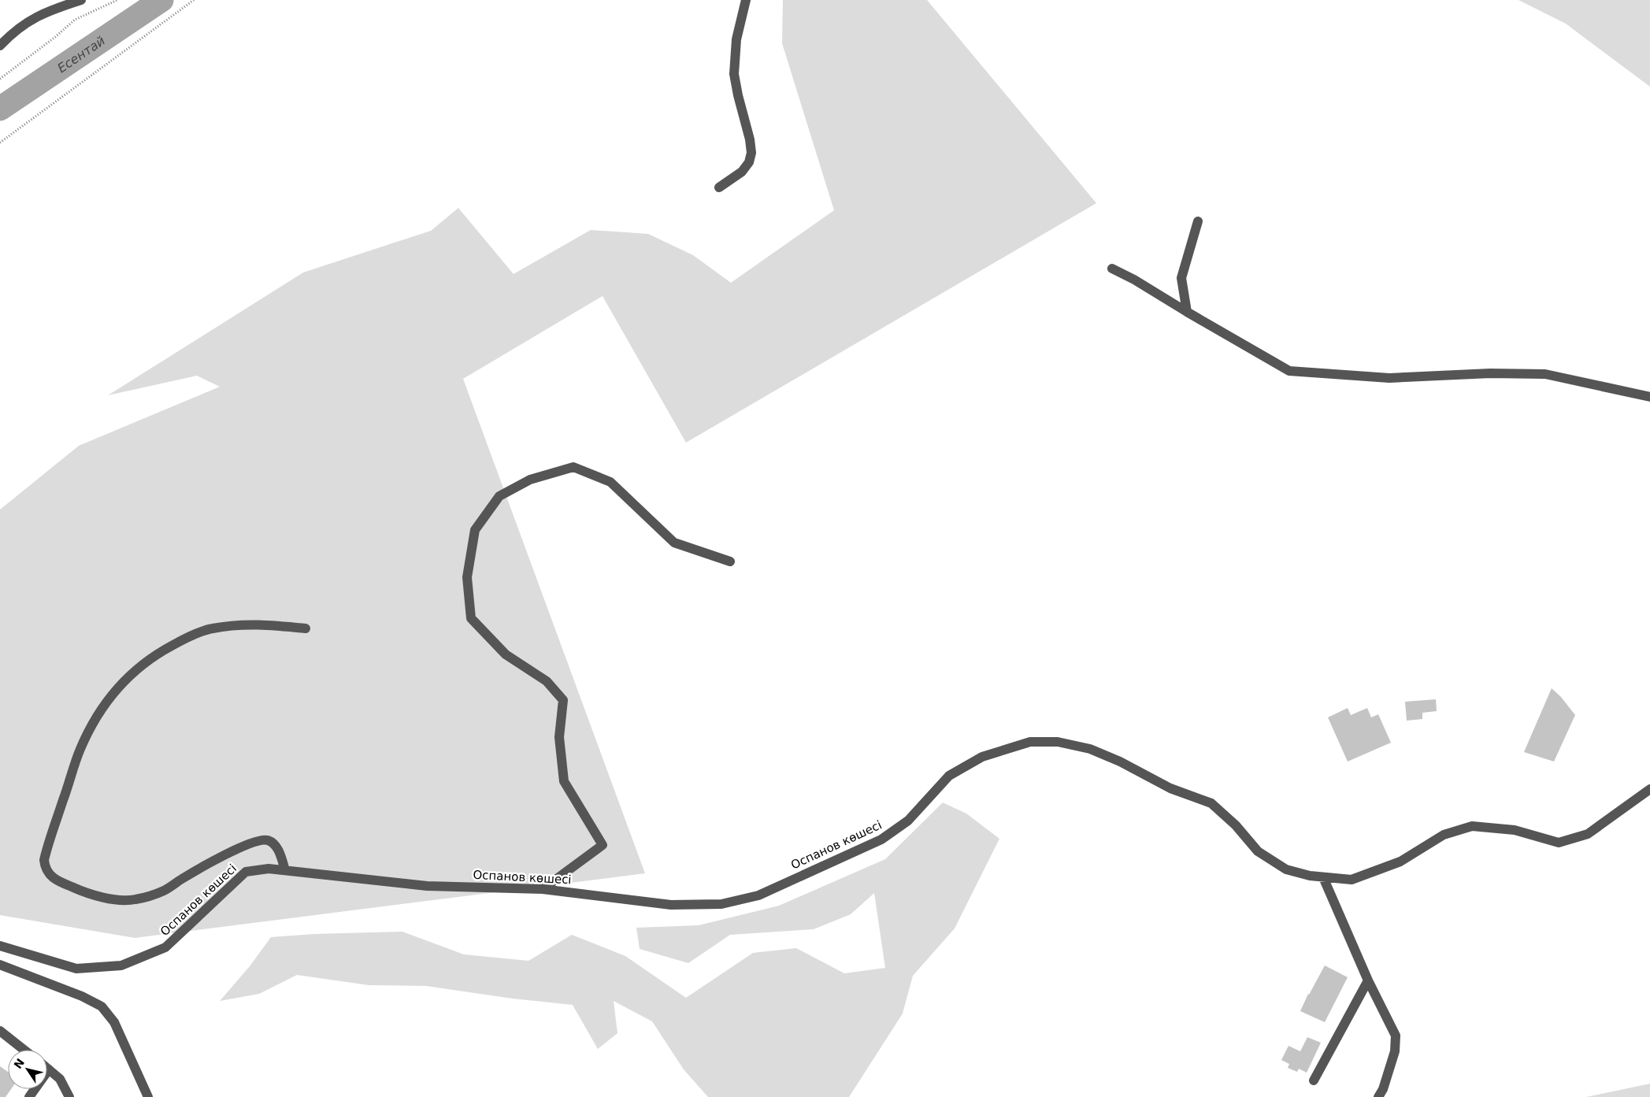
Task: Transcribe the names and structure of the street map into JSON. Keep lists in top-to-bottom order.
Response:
{
  "streets": {
    "street": ["Оспанов көшесі"]
  },
  "water": ["Есентай"],
  "north": "top left"
}
